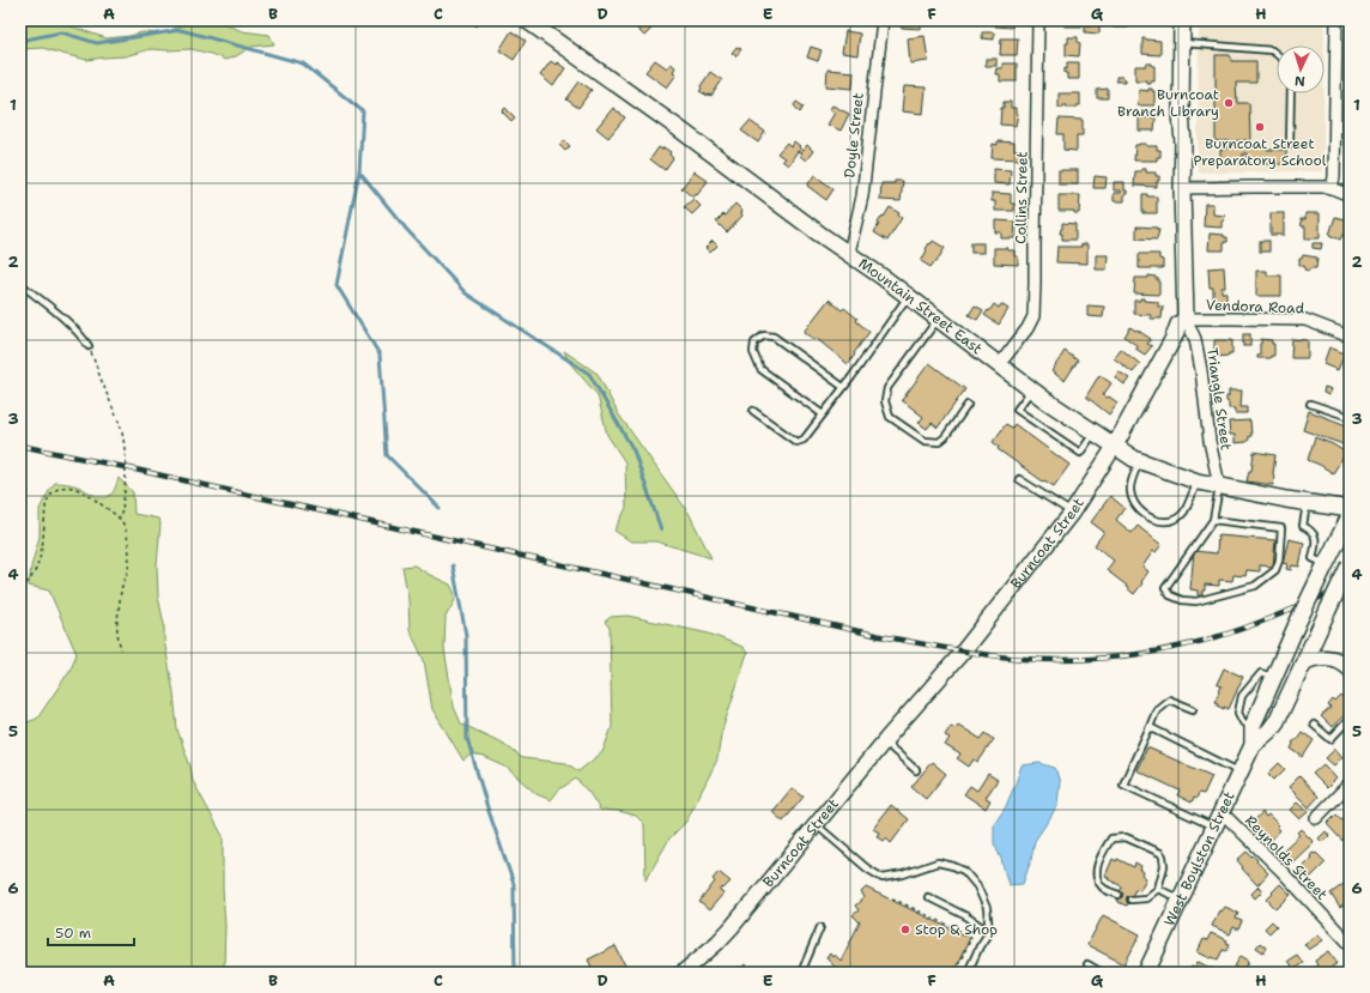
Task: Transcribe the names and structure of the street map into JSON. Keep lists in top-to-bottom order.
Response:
{
  "streets": {
    "main road": ["Mountain Street East", "Burncoat Street", "West Boylston Street"],
    "street": [
      "Doyle Street",
      "Collins Street",
      "Vendora Road",
      "Triangle Street",
      "Reynolds Street"
    ]
  },
  "crossings": [
    ["Doyle Street", "Mountain Street East"],
    ["Collins Street", "Mountain Street East"],
    ["Mountain Street East", "Triangle Street"],
    ["Mountain Street East", "Burncoat Street"],
    ["Vendora Road", "Triangle Street"],
    ["Vendora Road", "Burncoat Street"],
    ["Triangle Street", "Burncoat Street"],
    ["Reynolds Street", "West Boylston Street"]
  ],
  "places": ["Burncoat Branch Library", "Burncoat Street Preparatory School", "Stop & Shop"],
  "scale_bar": "50 m",
  "north": "bottom",
  "grid": {
    "columns": [
      "A",
      "B",
      "C",
      "D",
      "E",
      "F",
      "G",
      "H"
    ],
    "rows": [
      "1",
      "2",
      "3",
      "4",
      "5",
      "6"
    ]
  }
}
